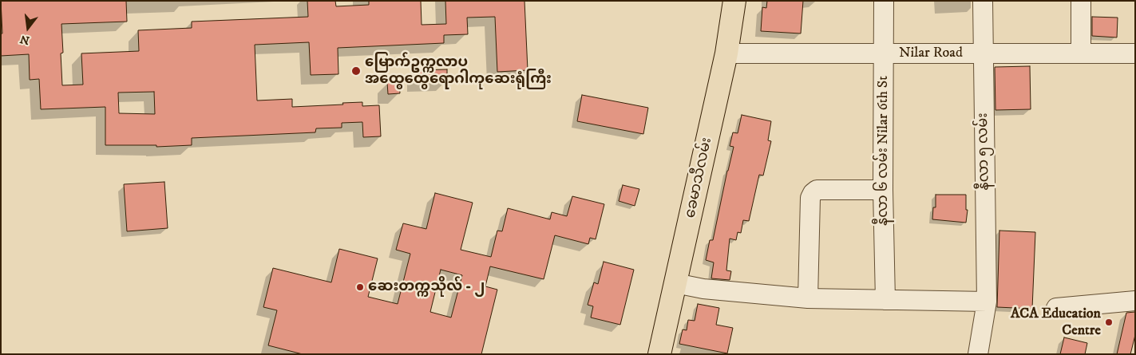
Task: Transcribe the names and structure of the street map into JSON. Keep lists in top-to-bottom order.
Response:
{
  "streets": {
    "main road": ["ခေမာသီလမ်း"],
    "street": ["Nilar Road", "နီလာ ၆ လမ်း Nilar 6th St", "နီလာ ၅ လမ်း"]
  },
  "crossings": [
    ["Nilar Road", "နီလာ ၆ လမ်း Nilar 6th St"],
    ["Nilar Road", "နီလာ ၅ လမ်း"],
    ["Nilar Road", "ခေမာသီလမ်း"]
  ],
  "places": ["မြောက်ဥက္ကလာပ အထွေထွေရောဂါကုဆေးရုံကြီး", "ဆေးတက္ကသိုလ် - ၂", "ACA Education Centre"],
  "north": "bottom"
}
